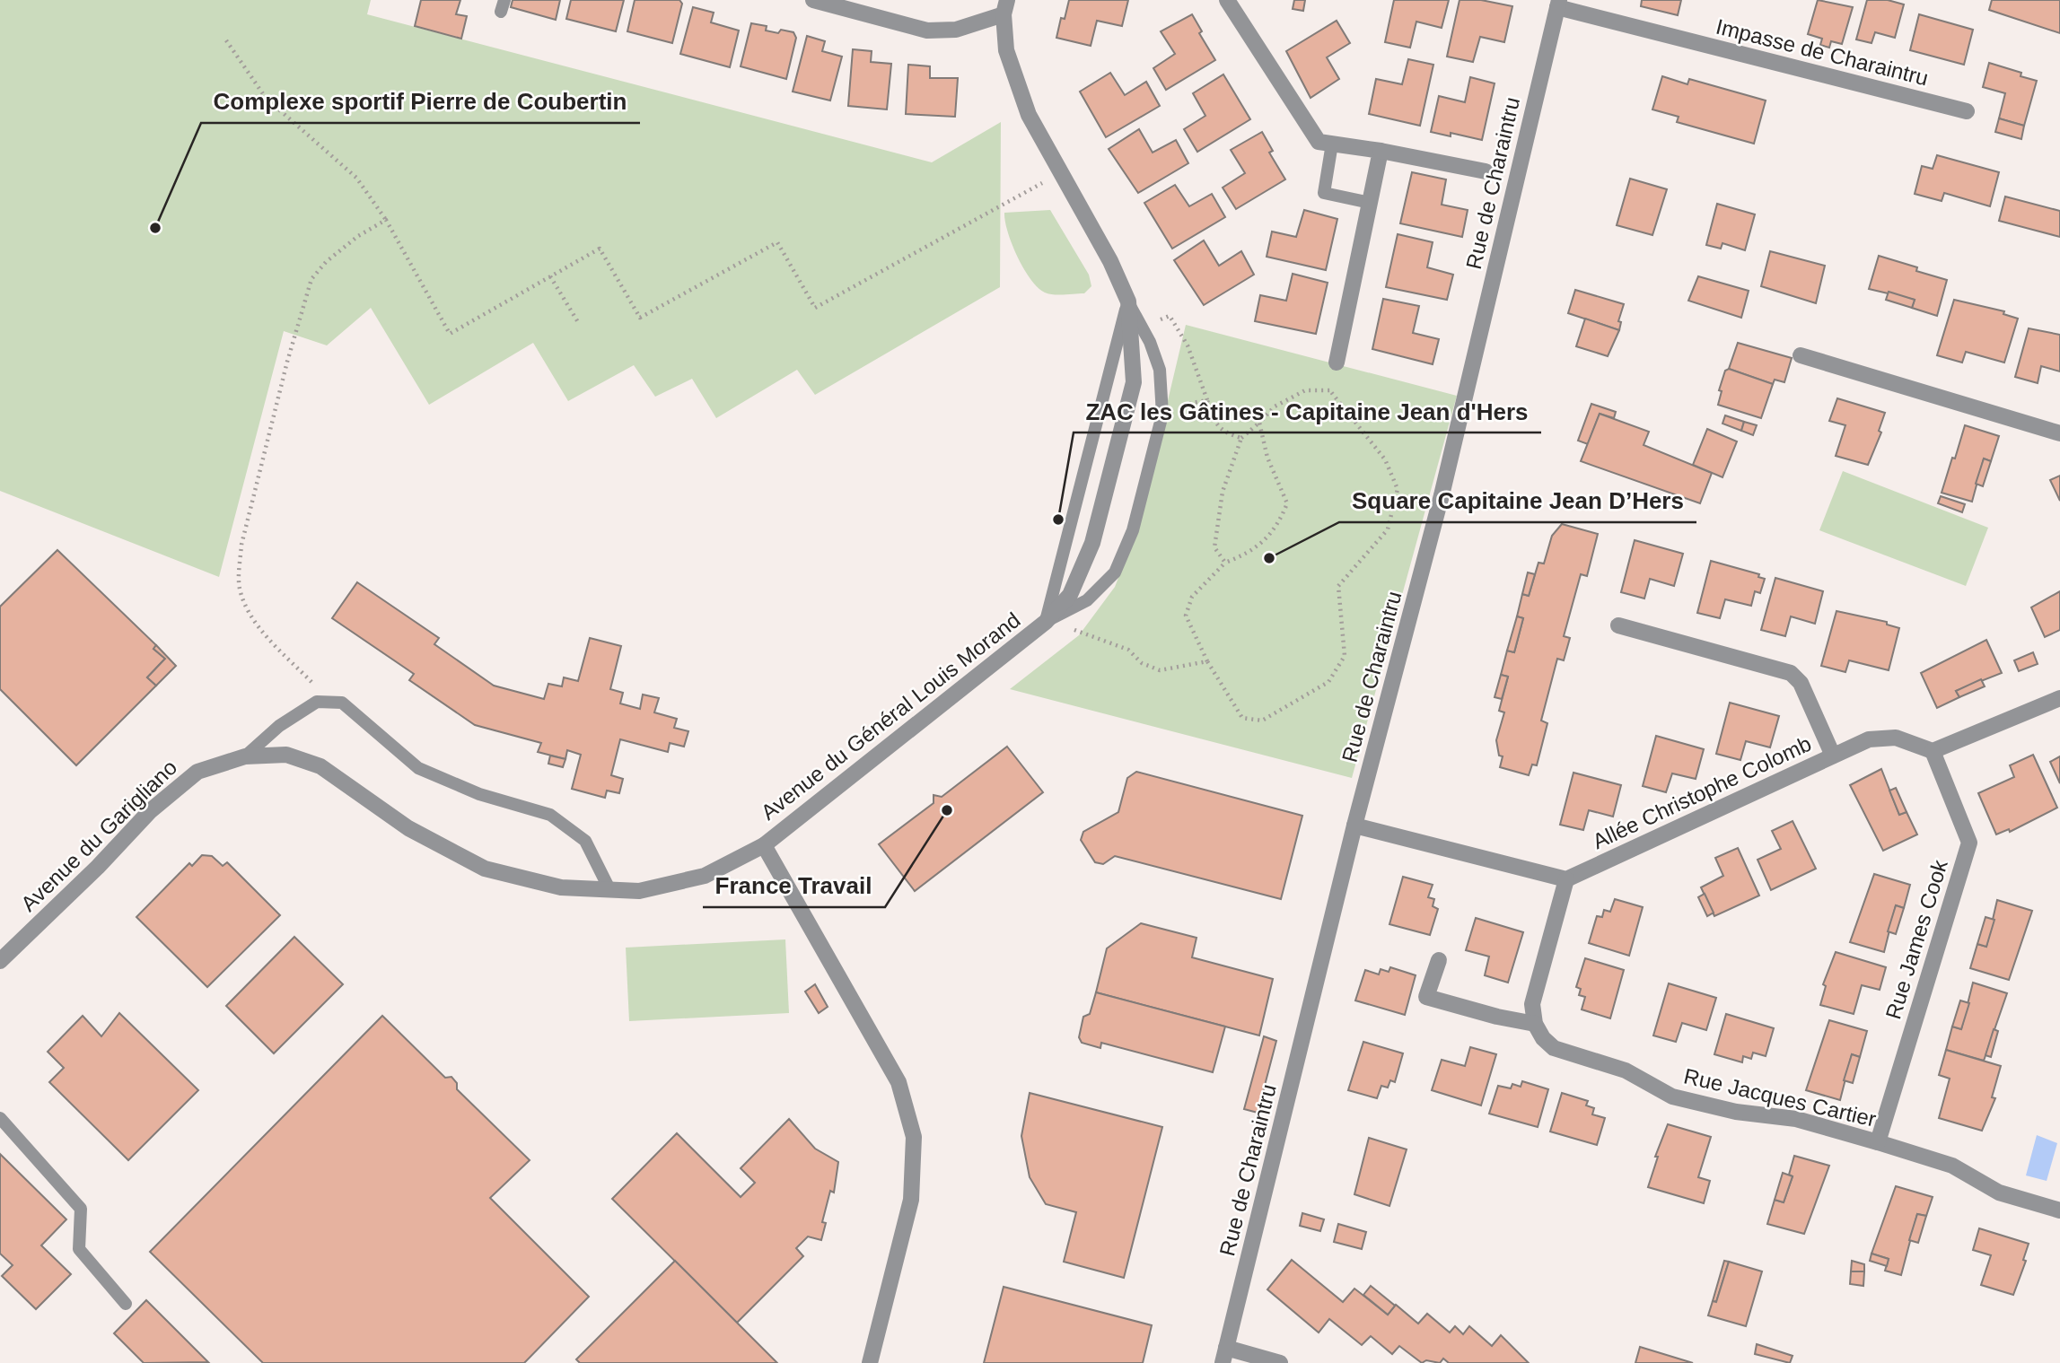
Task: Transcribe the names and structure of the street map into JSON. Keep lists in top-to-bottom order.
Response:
{
  "streets": {
    "street": [
      "Impasse de Charaintru",
      "Rue de Charaintru",
      "Avenue du Général Louis Morand",
      "Allée Christophe Colomb",
      "Avenue du Garigliano",
      "Rue James Cook",
      "Rue Jacques Cartier"
    ]
  },
  "crossings": [
    ["Impasse de Charaintru", "Rue de Charaintru"],
    ["Avenue du Général Louis Morand", "Avenue du Garigliano"],
    ["Allée Christophe Colomb", "Rue James Cook"],
    ["Rue James Cook", "Rue Jacques Cartier"]
  ],
  "places": [
    "Complexe sportif Pierre de Coubertin",
    "ZAC les Gâtines - Capitaine Jean d'Hers",
    "Square Capitaine Jean D’Hers",
    "France Travail"
  ]
}
